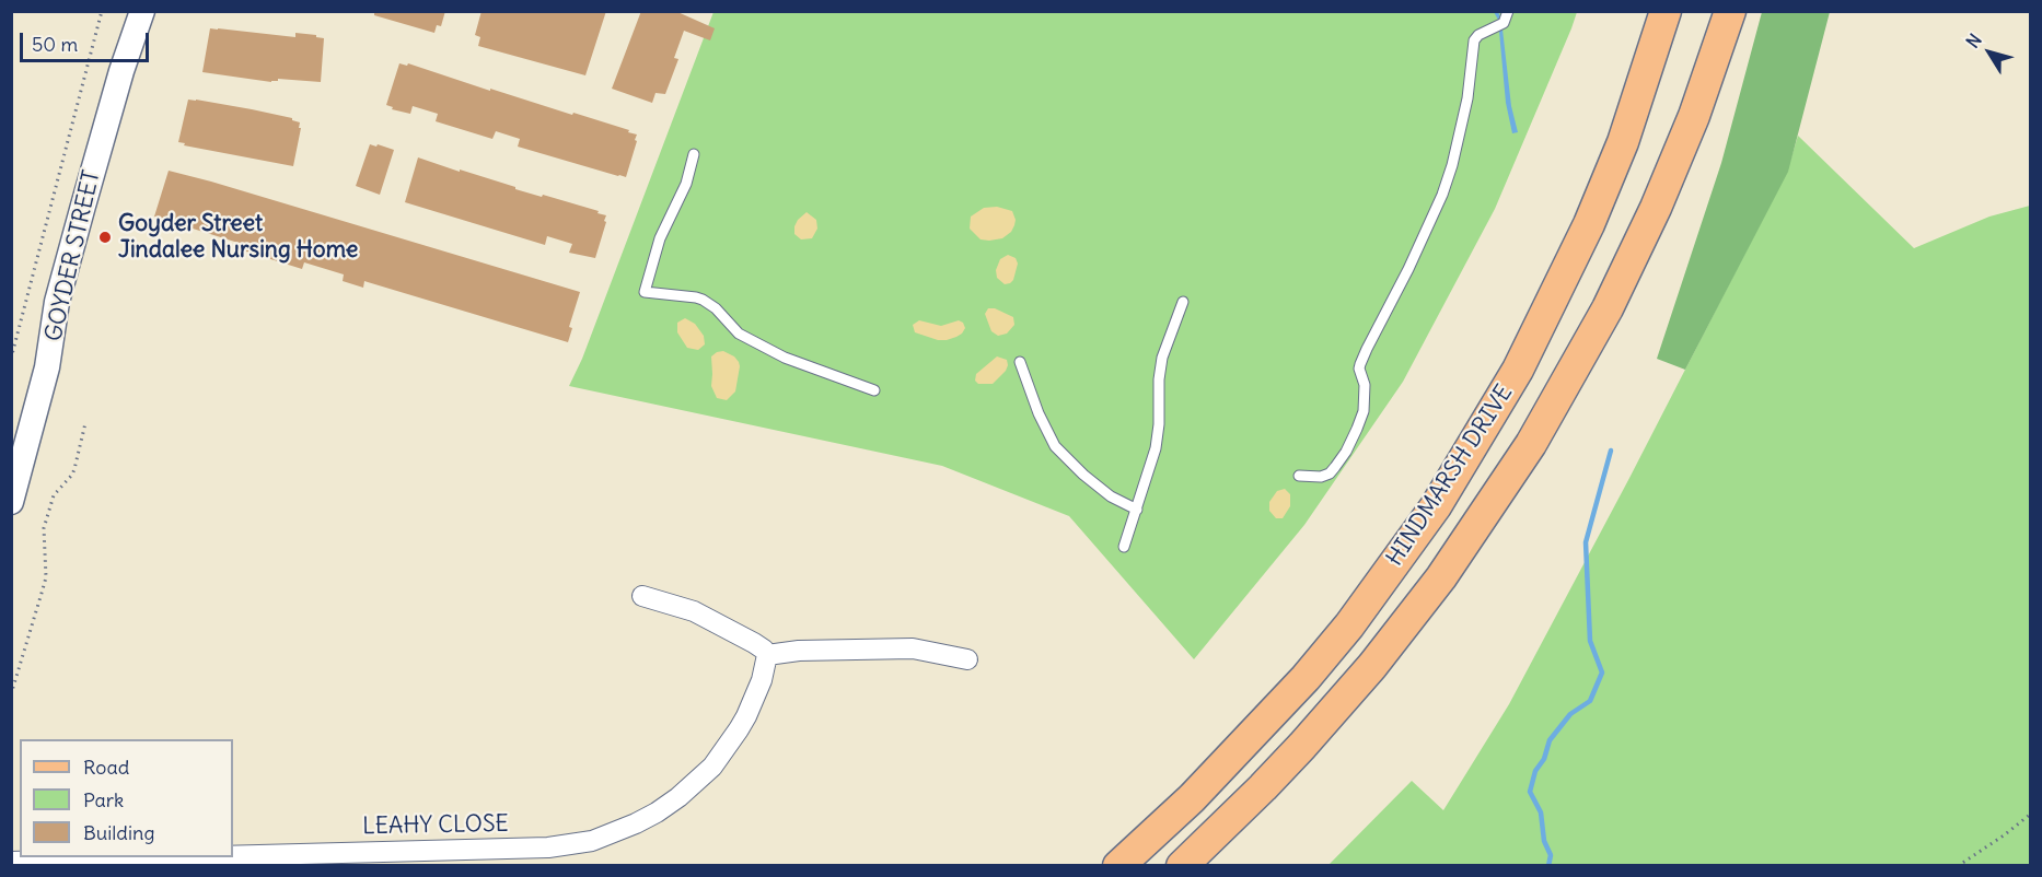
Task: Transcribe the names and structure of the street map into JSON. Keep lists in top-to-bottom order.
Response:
{
  "streets": {
    "main road": ["HINDMARSH DRIVE"],
    "street": ["GOYDER STREET", "LEAHY CLOSE"]
  },
  "places": ["Goyder Street Jindalee Nursing Home"],
  "legend": ["Road", "Park", "Building"],
  "scale_bar": "50 m",
  "north": "top left"
}
